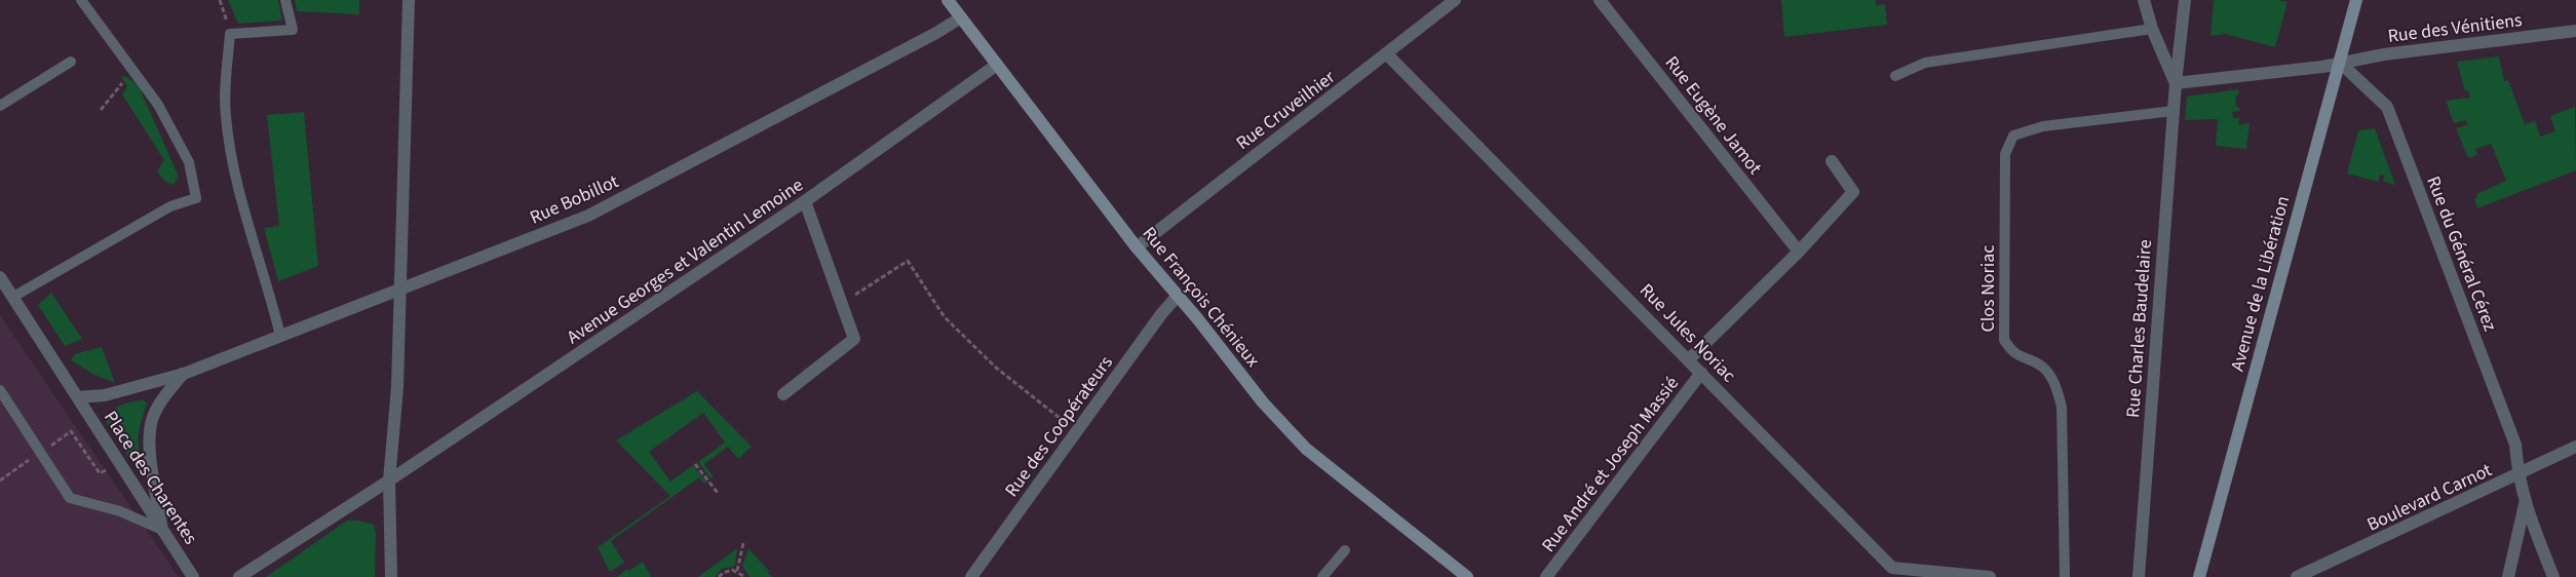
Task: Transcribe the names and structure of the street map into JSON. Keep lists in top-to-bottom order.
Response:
{
  "streets": {
    "main road": ["Avenue de la Libération", "Rue François Chénieux"],
    "street": [
      "Rue des Vénitiens",
      "Rue Cruveilhier",
      "Rue Eugène Jamot",
      "Rue Bobillot",
      "Rue du Général Cérez",
      "Avenue Georges et Valentin Lemoine",
      "Rue Charles Baudelaire",
      "Rue Jules Noriac",
      "Rue des Coopérateurs",
      "Rue André et Joseph Massié",
      "Place des Charentes",
      "Boulevard Carnot"
    ],
    "lane": ["Clos Noriac"]
  },
  "crossings": [
    ["Rue des Vénitiens", "Rue du Général Cérez"],
    ["Rue des Vénitiens", "Avenue de la Libération"],
    ["Rue des Vénitiens", "Rue Charles Baudelaire"],
    ["Rue Cruveilhier", "Rue François Chénieux"],
    ["Rue Cruveilhier", "Rue Jules Noriac"],
    ["Rue Bobillot", "Rue François Chénieux"],
    ["Rue Bobillot", "Place des Charentes"],
    ["Rue du Général Cérez", "Avenue de la Libération"],
    ["Rue du Général Cérez", "Boulevard Carnot"],
    ["Avenue Georges et Valentin Lemoine", "Rue François Chénieux"],
    ["Clos Noriac", "Rue Charles Baudelaire"],
    ["Rue François Chénieux", "Rue des Coopérateurs"],
    ["Rue Jules Noriac", "Rue André et Joseph Massié"]
  ]
}
